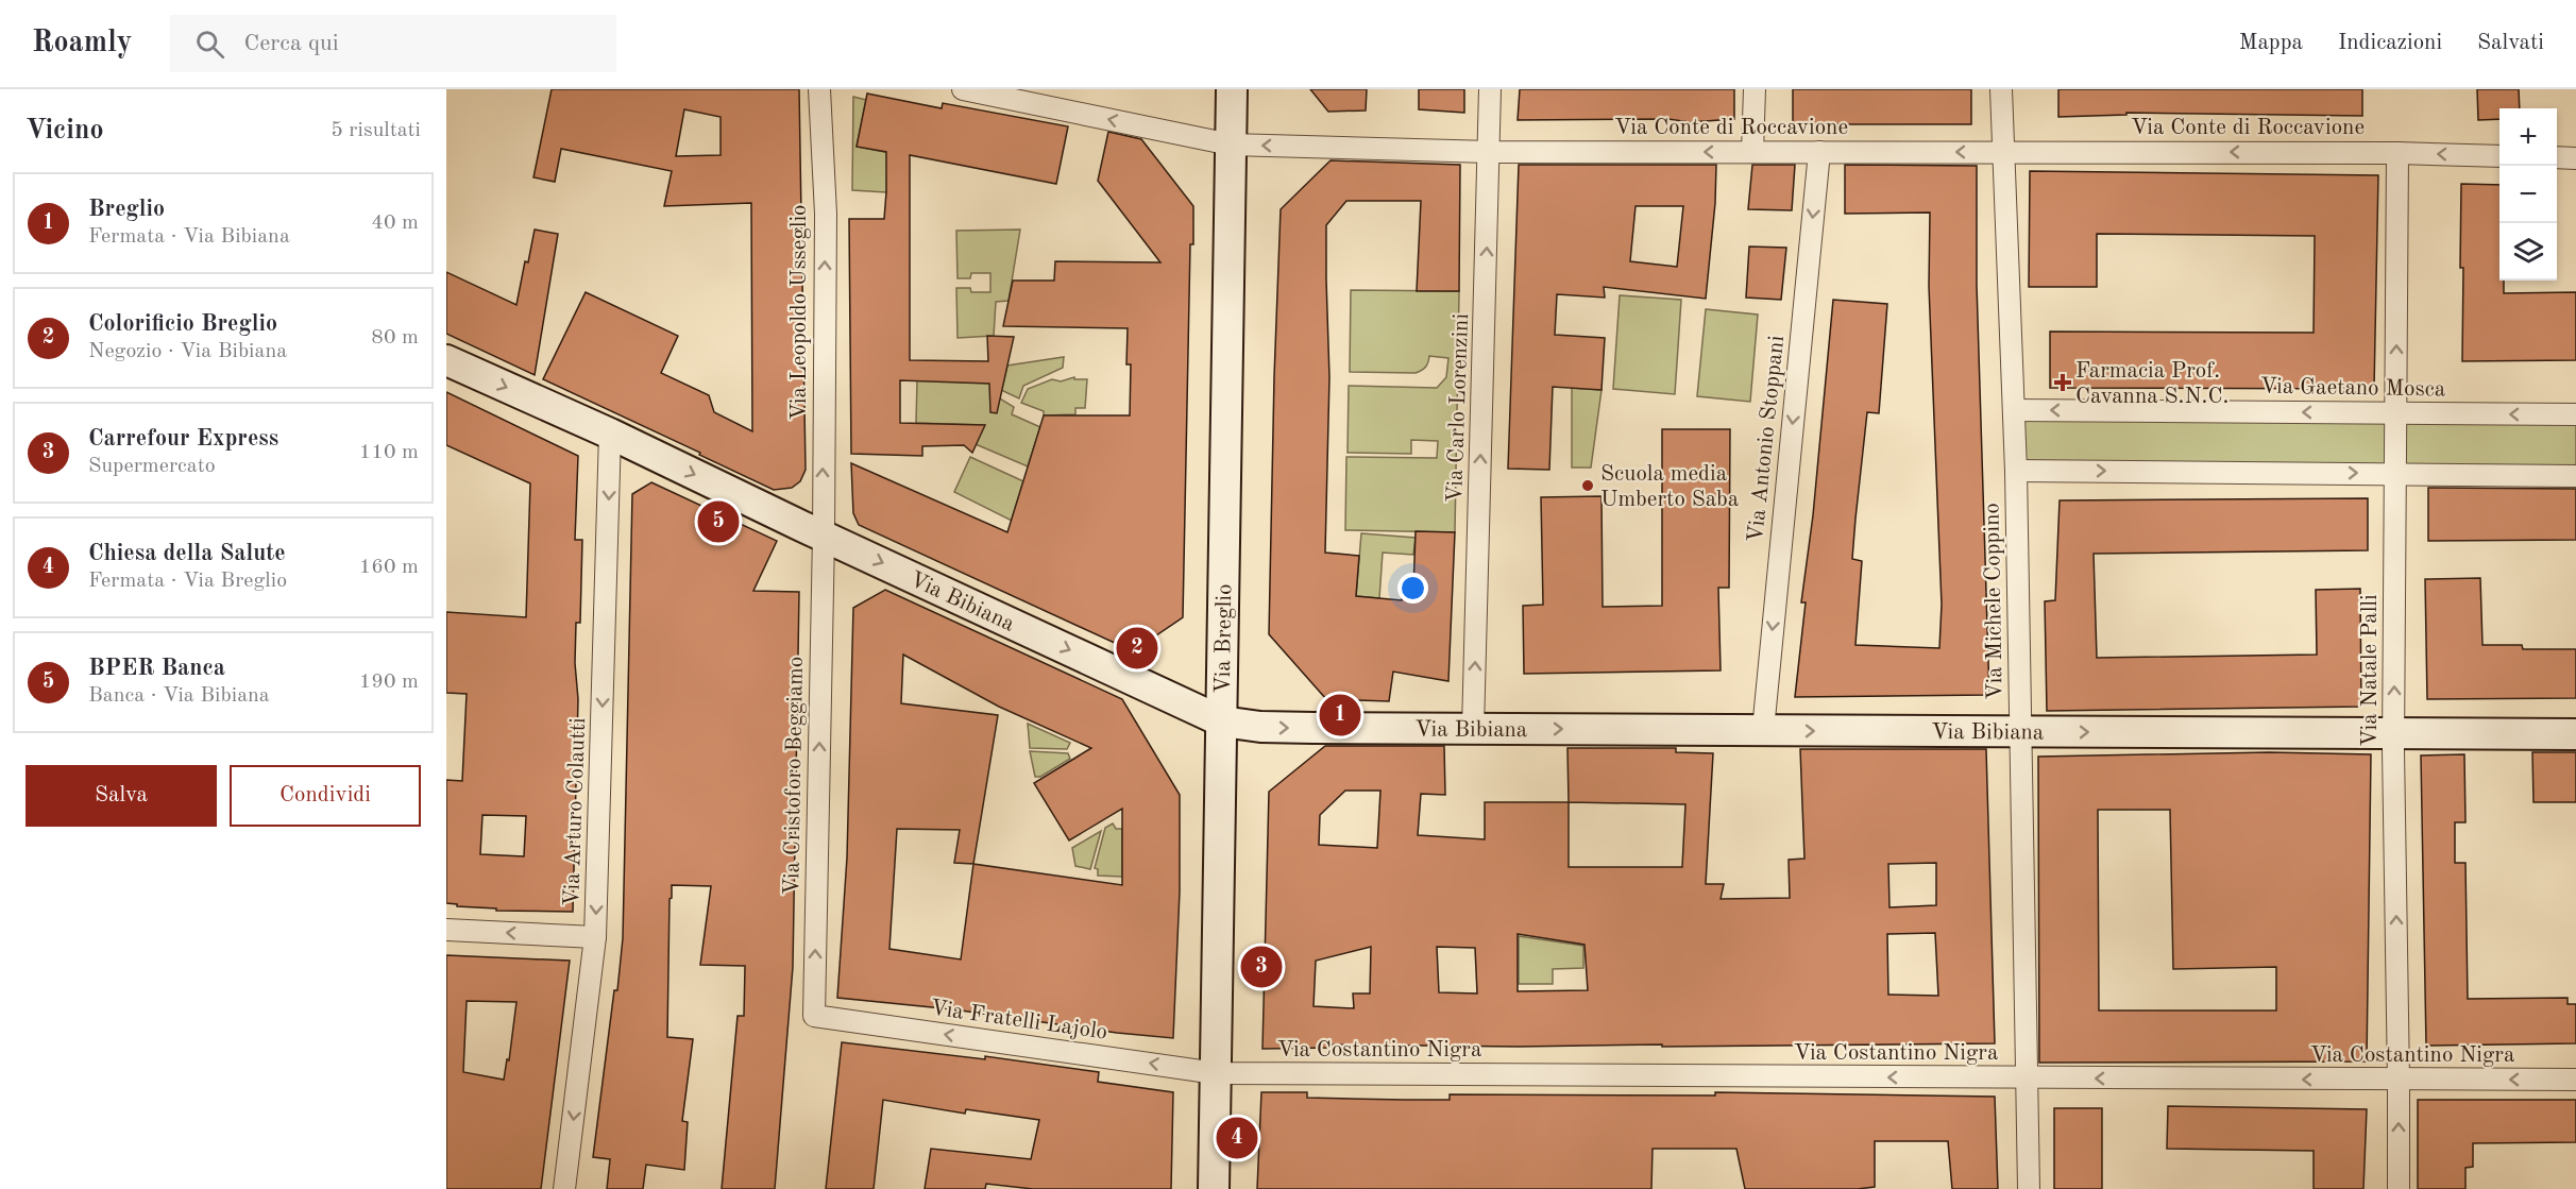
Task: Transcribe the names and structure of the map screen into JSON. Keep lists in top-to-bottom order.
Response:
{
  "streets": {
    "street": [
      "Via Conte di Roccavione",
      "Via Leopoldo Usseglio",
      "Via Gaetano Mosca",
      "Via Carlo Lorenzini",
      "Via Antonio Stoppani",
      "Via Bibiana",
      "Via Michele Coppino",
      "Via Breglio",
      "Via Natale Palli",
      "Via Cristoforo Beggiamo",
      "Via Arturo Colautti",
      "Via Fratelli Lajolo",
      "Via Costantino Nigra"
    ]
  },
  "crossings": [
    ["Via Conte di Roccavione", "Via Carlo Lorenzini"],
    ["Via Conte di Roccavione", "Via Antonio Stoppani"],
    ["Via Conte di Roccavione", "Via Michele Coppino"],
    ["Via Conte di Roccavione", "Via Breglio"],
    ["Via Conte di Roccavione", "Via Natale Palli"],
    ["Via Leopoldo Usseglio", "Via Bibiana"],
    ["Via Leopoldo Usseglio", "Via Cristoforo Beggiamo"],
    ["Via Gaetano Mosca", "Via Michele Coppino"],
    ["Via Gaetano Mosca", "Via Natale Palli"],
    ["Via Carlo Lorenzini", "Via Bibiana"],
    ["Via Antonio Stoppani", "Via Bibiana"],
    ["Via Bibiana", "Via Michele Coppino"],
    ["Via Bibiana", "Via Breglio"],
    ["Via Bibiana", "Via Natale Palli"],
    ["Via Bibiana", "Via Cristoforo Beggiamo"],
    ["Via Bibiana", "Via Arturo Colautti"],
    ["Via Michele Coppino", "Via Costantino Nigra"],
    ["Via Breglio", "Via Fratelli Lajolo"],
    ["Via Breglio", "Via Costantino Nigra"],
    ["Via Natale Palli", "Via Costantino Nigra"],
    ["Via Cristoforo Beggiamo", "Via Fratelli Lajolo"],
    ["Via Fratelli Lajolo", "Via Costantino Nigra"]
  ],
  "one_way": [
    "Via Conte di Roccavione",
    "Via Leopoldo Usseglio",
    "Via Carlo Lorenzini",
    "Via Antonio Stoppani",
    "Via Bibiana",
    "Via Natale Palli",
    "Via Cristoforo Beggiamo",
    "Via Arturo Colautti",
    "Via Fratelli Lajolo",
    "Via Costantino Nigra"
  ],
  "places": {
    "health": ["Farmacia Prof. Cavanna S.N.C."],
    "other": ["Scuola media Umberto Saba"]
  },
  "page": {
    "header": "Roamly",
    "search": "Cerca qui",
    "nav": ["Mappa", "Indicazioni", "Salvati"],
    "heading": ["Vicino", "5 risultati"],
    "map_buttons": ["+", "−"],
    "list": [
      {
        "mark": "1",
        "name": "Breglio",
        "note": "Fermata · Via Bibiana",
        "value": "40 m"
      },
      {
        "mark": "2",
        "name": "Colorificio Breglio",
        "note": "Negozio · Via Bibiana",
        "value": "80 m"
      },
      {
        "mark": "3",
        "name": "Carrefour Express",
        "note": "Supermercato",
        "value": "110 m"
      },
      {
        "mark": "4",
        "name": "Chiesa della Salute",
        "note": "Fermata · Via Breglio",
        "value": "160 m"
      },
      {
        "mark": "5",
        "name": "BPER Banca",
        "note": "Banca · Via Bibiana",
        "value": "190 m"
      }
    ],
    "pins": [
      "5",
      "2",
      "1",
      "3",
      "4"
    ],
    "buttons": ["Salva", "Condividi"]
  }
}
